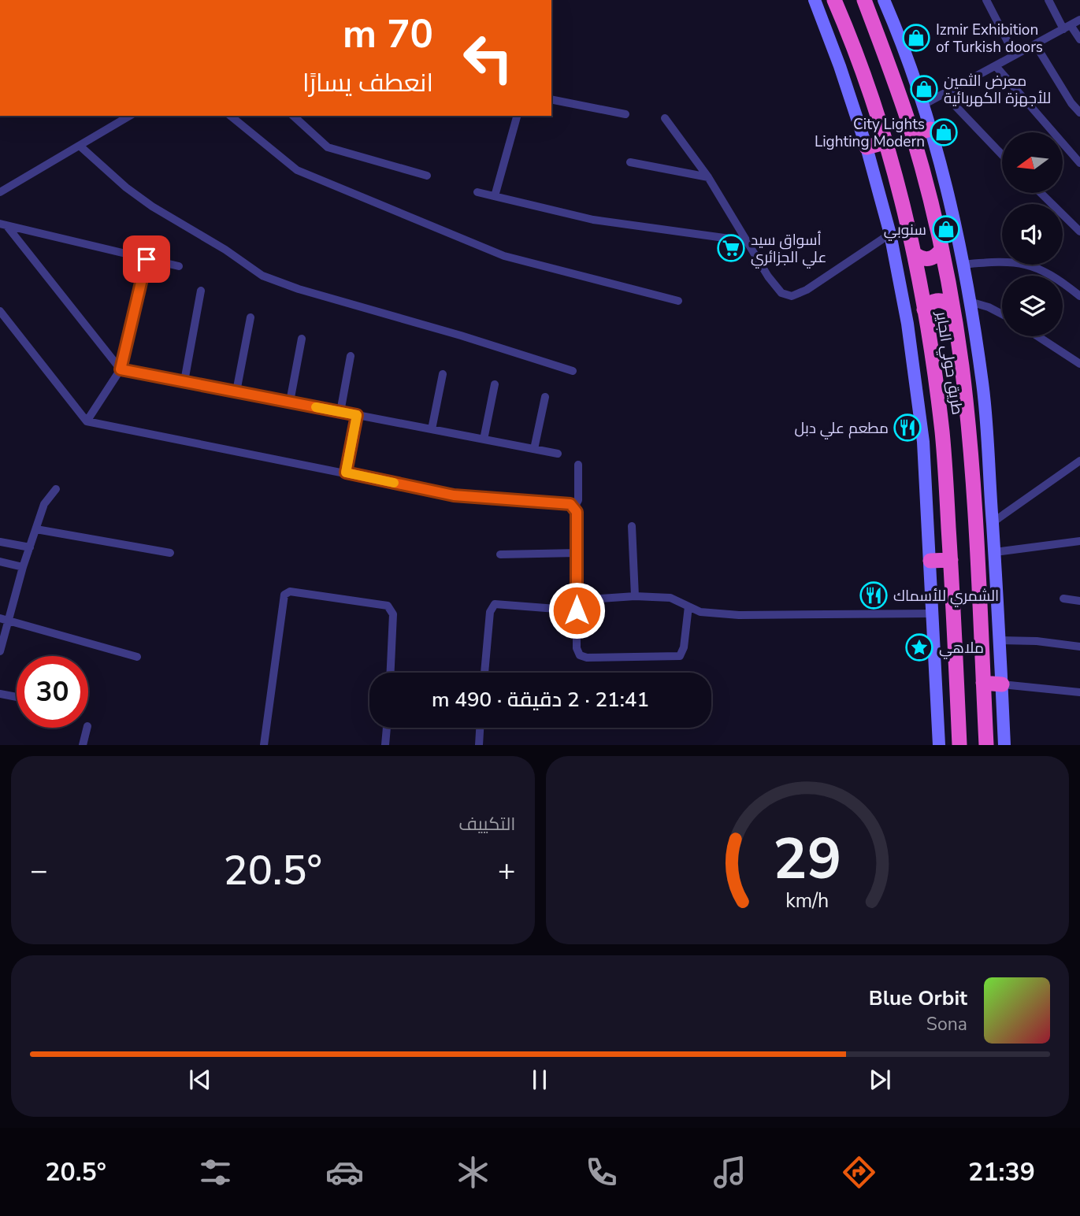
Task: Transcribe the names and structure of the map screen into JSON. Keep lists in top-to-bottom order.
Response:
{
  "streets": {
    "highway": ["طريق حولي الجاير"]
  },
  "places": {
    "shop": [
      "Izmir Exhibition of Turkish doors",
      "معرض الثمين للأجهزة الكهربائية",
      "City Lights Lighting Modern",
      "سنوبي"
    ],
    "supermarket": ["أسواق سيد علي الجزائري"],
    "restaurant": ["مطعم علي دبل", "الشمري للأسماك"],
    "place": ["ملاهي"]
  },
  "north": "left",
  "page": {
    "turn": ["70 m", "انعطف يسارًا"],
    "limit": "30",
    "trip": "21:41 · 2 دقيقة · 490 m",
    "tile": "التكييف",
    "heat": ["−", "20.5°", "+"],
    "song": ["Blue Orbit", "Sona"],
    "tabs": ["21:39", "20.5°"],
    "gauge": ["29", "km/h"]
  }
}
